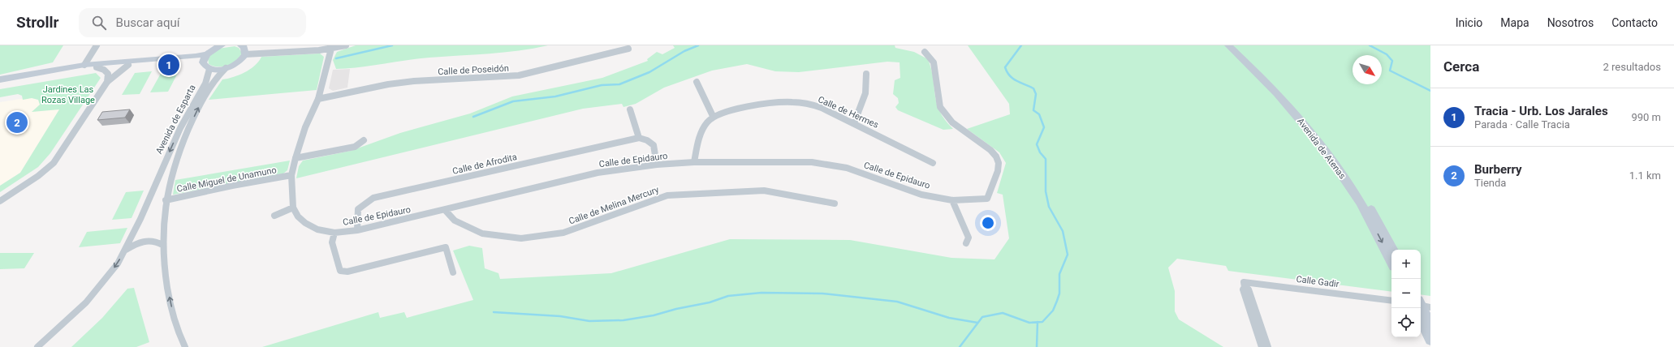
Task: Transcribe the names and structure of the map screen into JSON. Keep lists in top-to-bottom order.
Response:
{
  "streets": {
    "main road": ["Avenida de Atenas"],
    "street": [
      "Calle de Poseidón",
      "Calle de Hermes",
      "Avenida de Esparta",
      "Calle de Epidauro",
      "Calle de Afrodita",
      "Calle Miguel de Unamuno",
      "Calle de Melina Mercury",
      "Calle Gadir"
    ]
  },
  "crossings": [
    ["Avenida de Esparta", "Calle Miguel de Unamuno"],
    ["Calle de Epidauro", "Calle de Afrodita"],
    ["Calle de Epidauro", "Calle de Melina Mercury"]
  ],
  "parks": ["Jardines Las Rozas Village"],
  "north": "bottom right",
  "page": {
    "header": "Strollr",
    "search": "Buscar aquí",
    "nav": [
      "Inicio",
      "Mapa",
      "Nosotros",
      "Contacto"
    ],
    "heading": ["Cerca", "2 resultados"],
    "pins": ["1", "2"],
    "list": [
      {
        "mark": "1",
        "name": "Tracia - Urb. Los Jarales",
        "note": "Parada · Calle Tracia",
        "value": "990 m"
      },
      {
        "mark": "2",
        "name": "Burberry",
        "note": "Tienda",
        "value": "1.1 km"
      }
    ],
    "map_buttons": ["+", "−"]
  }
}
